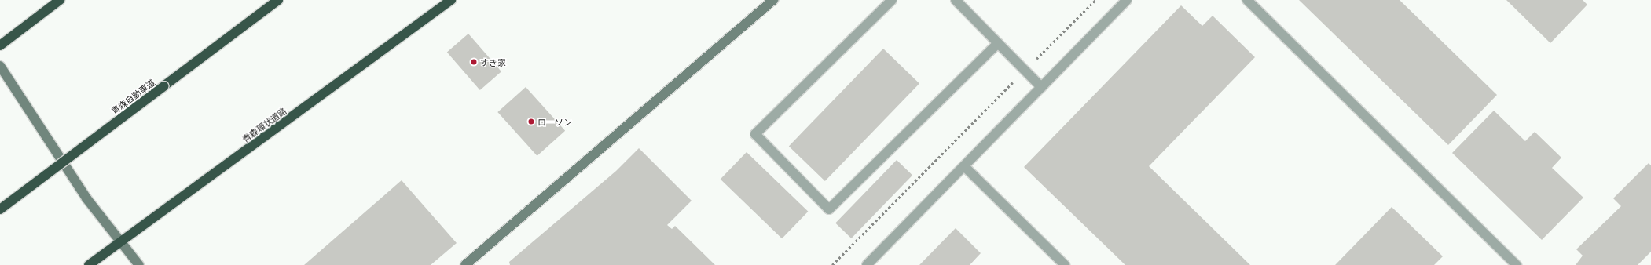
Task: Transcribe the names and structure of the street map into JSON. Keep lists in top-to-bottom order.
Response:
{
  "streets": {
    "highway": ["青森自動車道", "青森環状道路"]
  },
  "places": ["すき家", "ローソン"]
}
